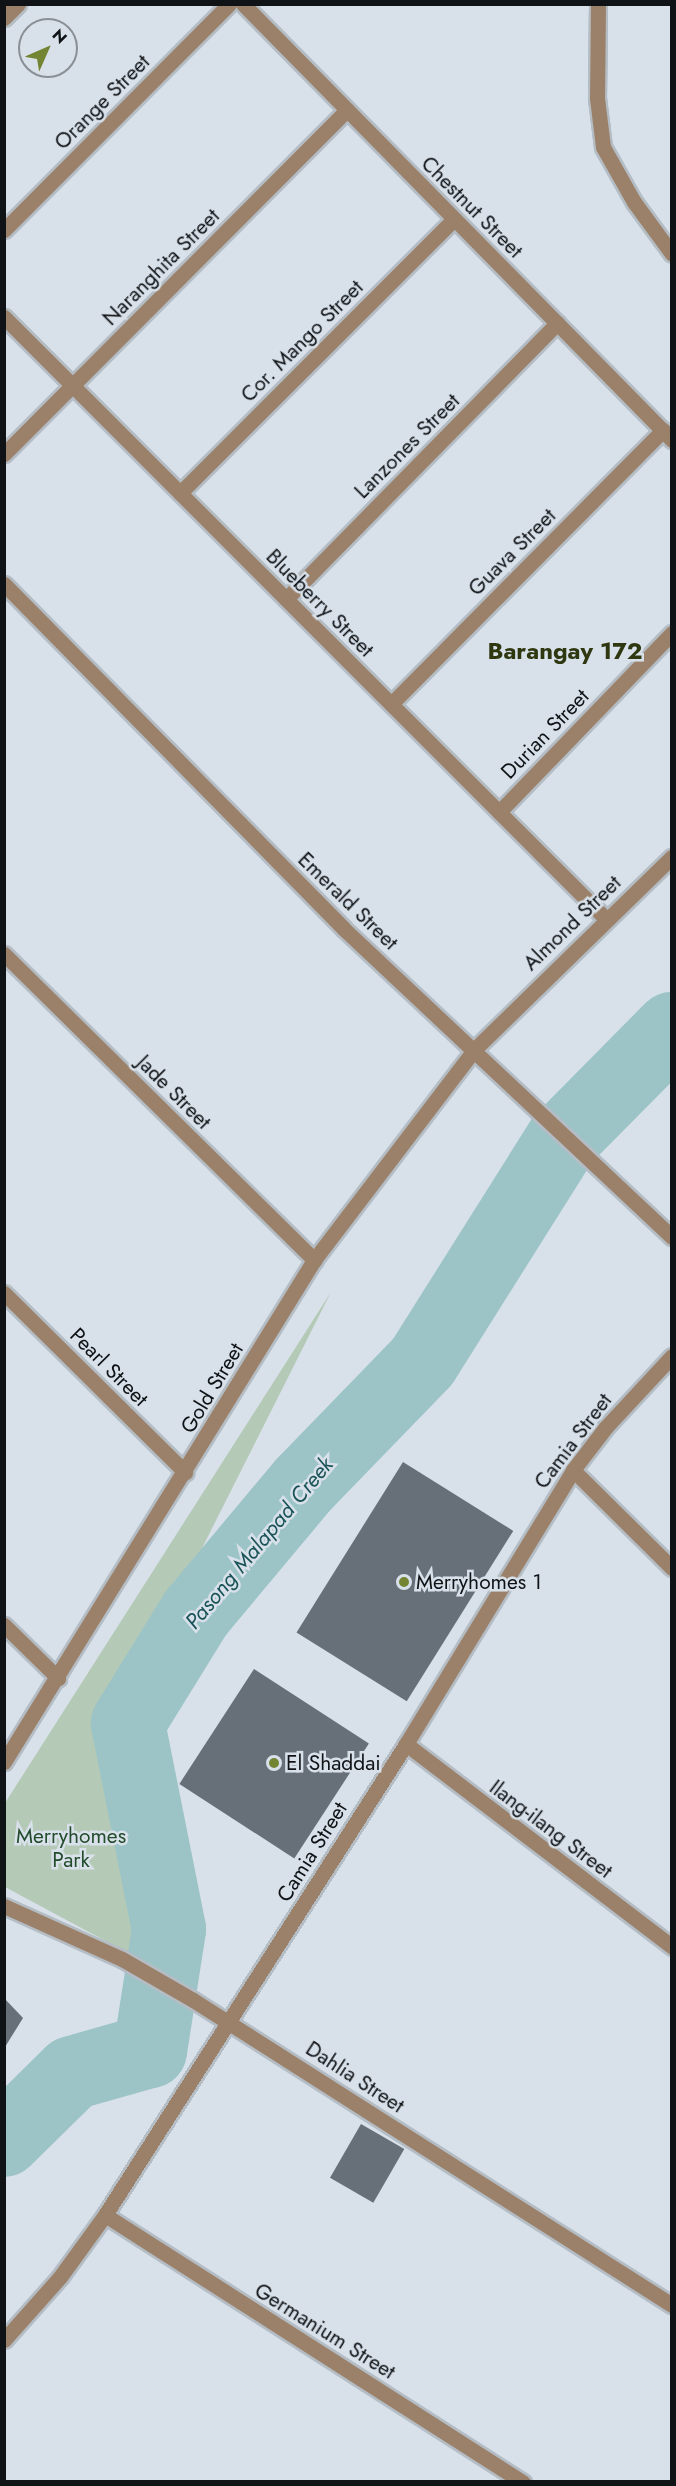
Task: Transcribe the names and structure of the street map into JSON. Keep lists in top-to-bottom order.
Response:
{
  "streets": {
    "street": [
      "Orange Street",
      "Chestnut Street",
      "Naranghita Street",
      "Cor. Mango Street",
      "Lanzones Street",
      "Guava Street",
      "Blueberry Street",
      "Durian Street",
      "Emerald Street",
      "Almond Street",
      "Jade Street",
      "Pearl Street",
      "Gold Street",
      "Camia Street",
      "Ilang-ilang Street",
      "Dahlia Street",
      "Germanium Street"
    ]
  },
  "crossings": [
    ["Chestnut Street", "Naranghita Street"],
    ["Chestnut Street", "Cor. Mango Street"],
    ["Chestnut Street", "Lanzones Street"],
    ["Chestnut Street", "Guava Street"],
    ["Naranghita Street", "Blueberry Street"],
    ["Cor. Mango Street", "Blueberry Street"],
    ["Lanzones Street", "Blueberry Street"],
    ["Guava Street", "Blueberry Street"],
    ["Blueberry Street", "Durian Street"],
    ["Blueberry Street", "Almond Street"],
    ["Emerald Street", "Almond Street"],
    ["Emerald Street", "Gold Street"],
    ["Almond Street", "Gold Street"],
    ["Jade Street", "Gold Street"],
    ["Pearl Street", "Gold Street"],
    ["Camia Street", "Ilang-ilang Street"],
    ["Camia Street", "Dahlia Street"],
    ["Camia Street", "Germanium Street"]
  ],
  "districts": ["Barangay 172"],
  "water": ["Pasong Malapad Creek"],
  "parks": ["Merryhomes Park"],
  "places": ["Merryhomes 1", "El Shaddai"],
  "north": "top right"
}
